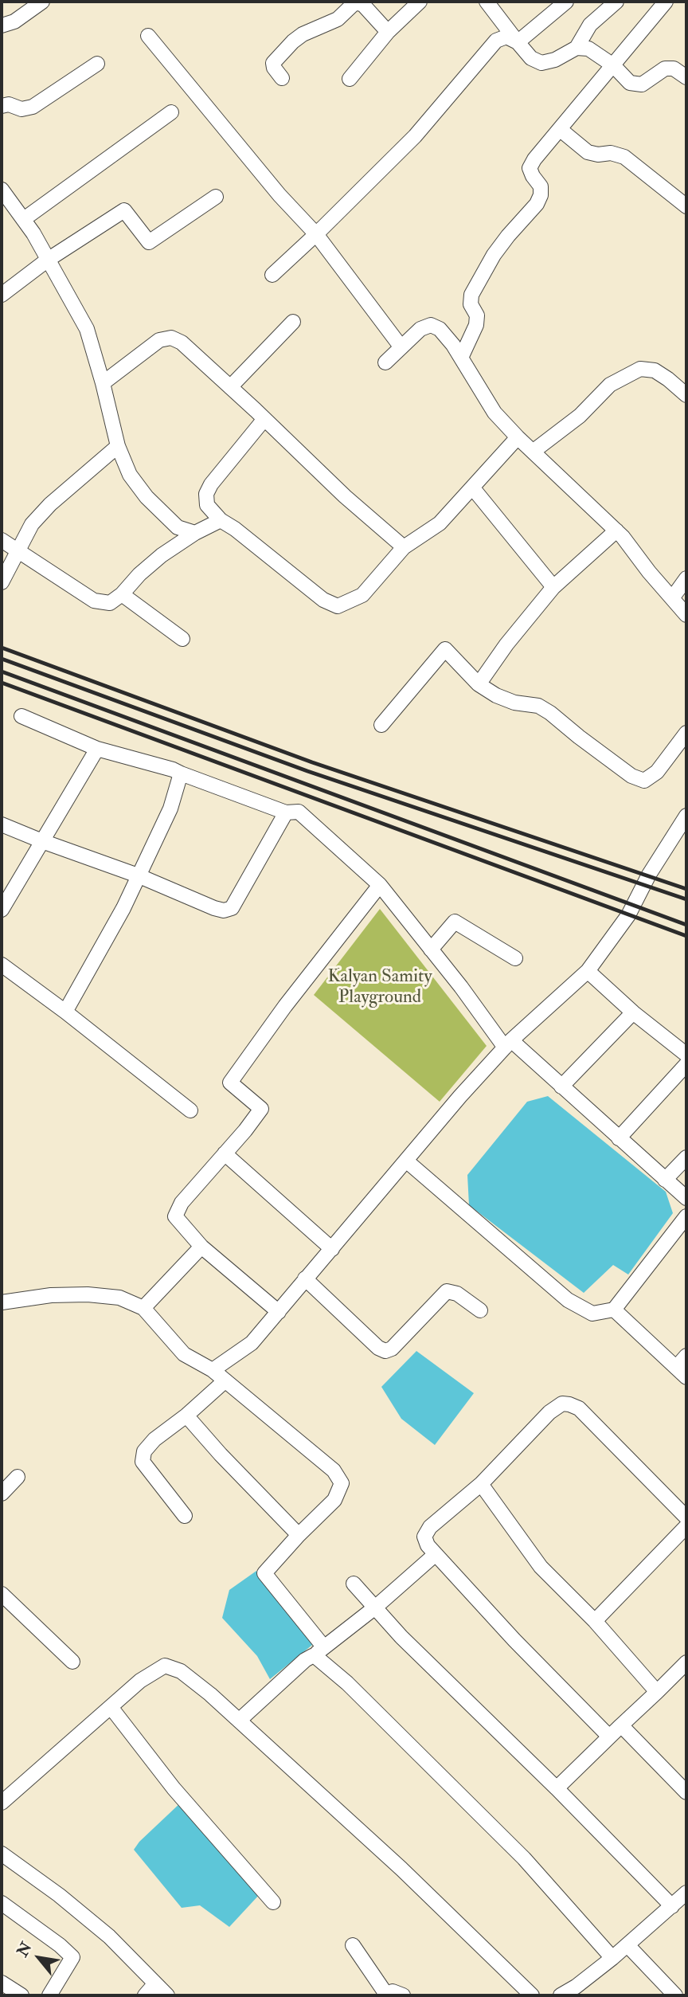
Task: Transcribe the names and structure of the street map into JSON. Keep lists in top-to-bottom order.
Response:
{
  "parks": ["Kalyan Samity Playground"],
  "north": "top left"
}
